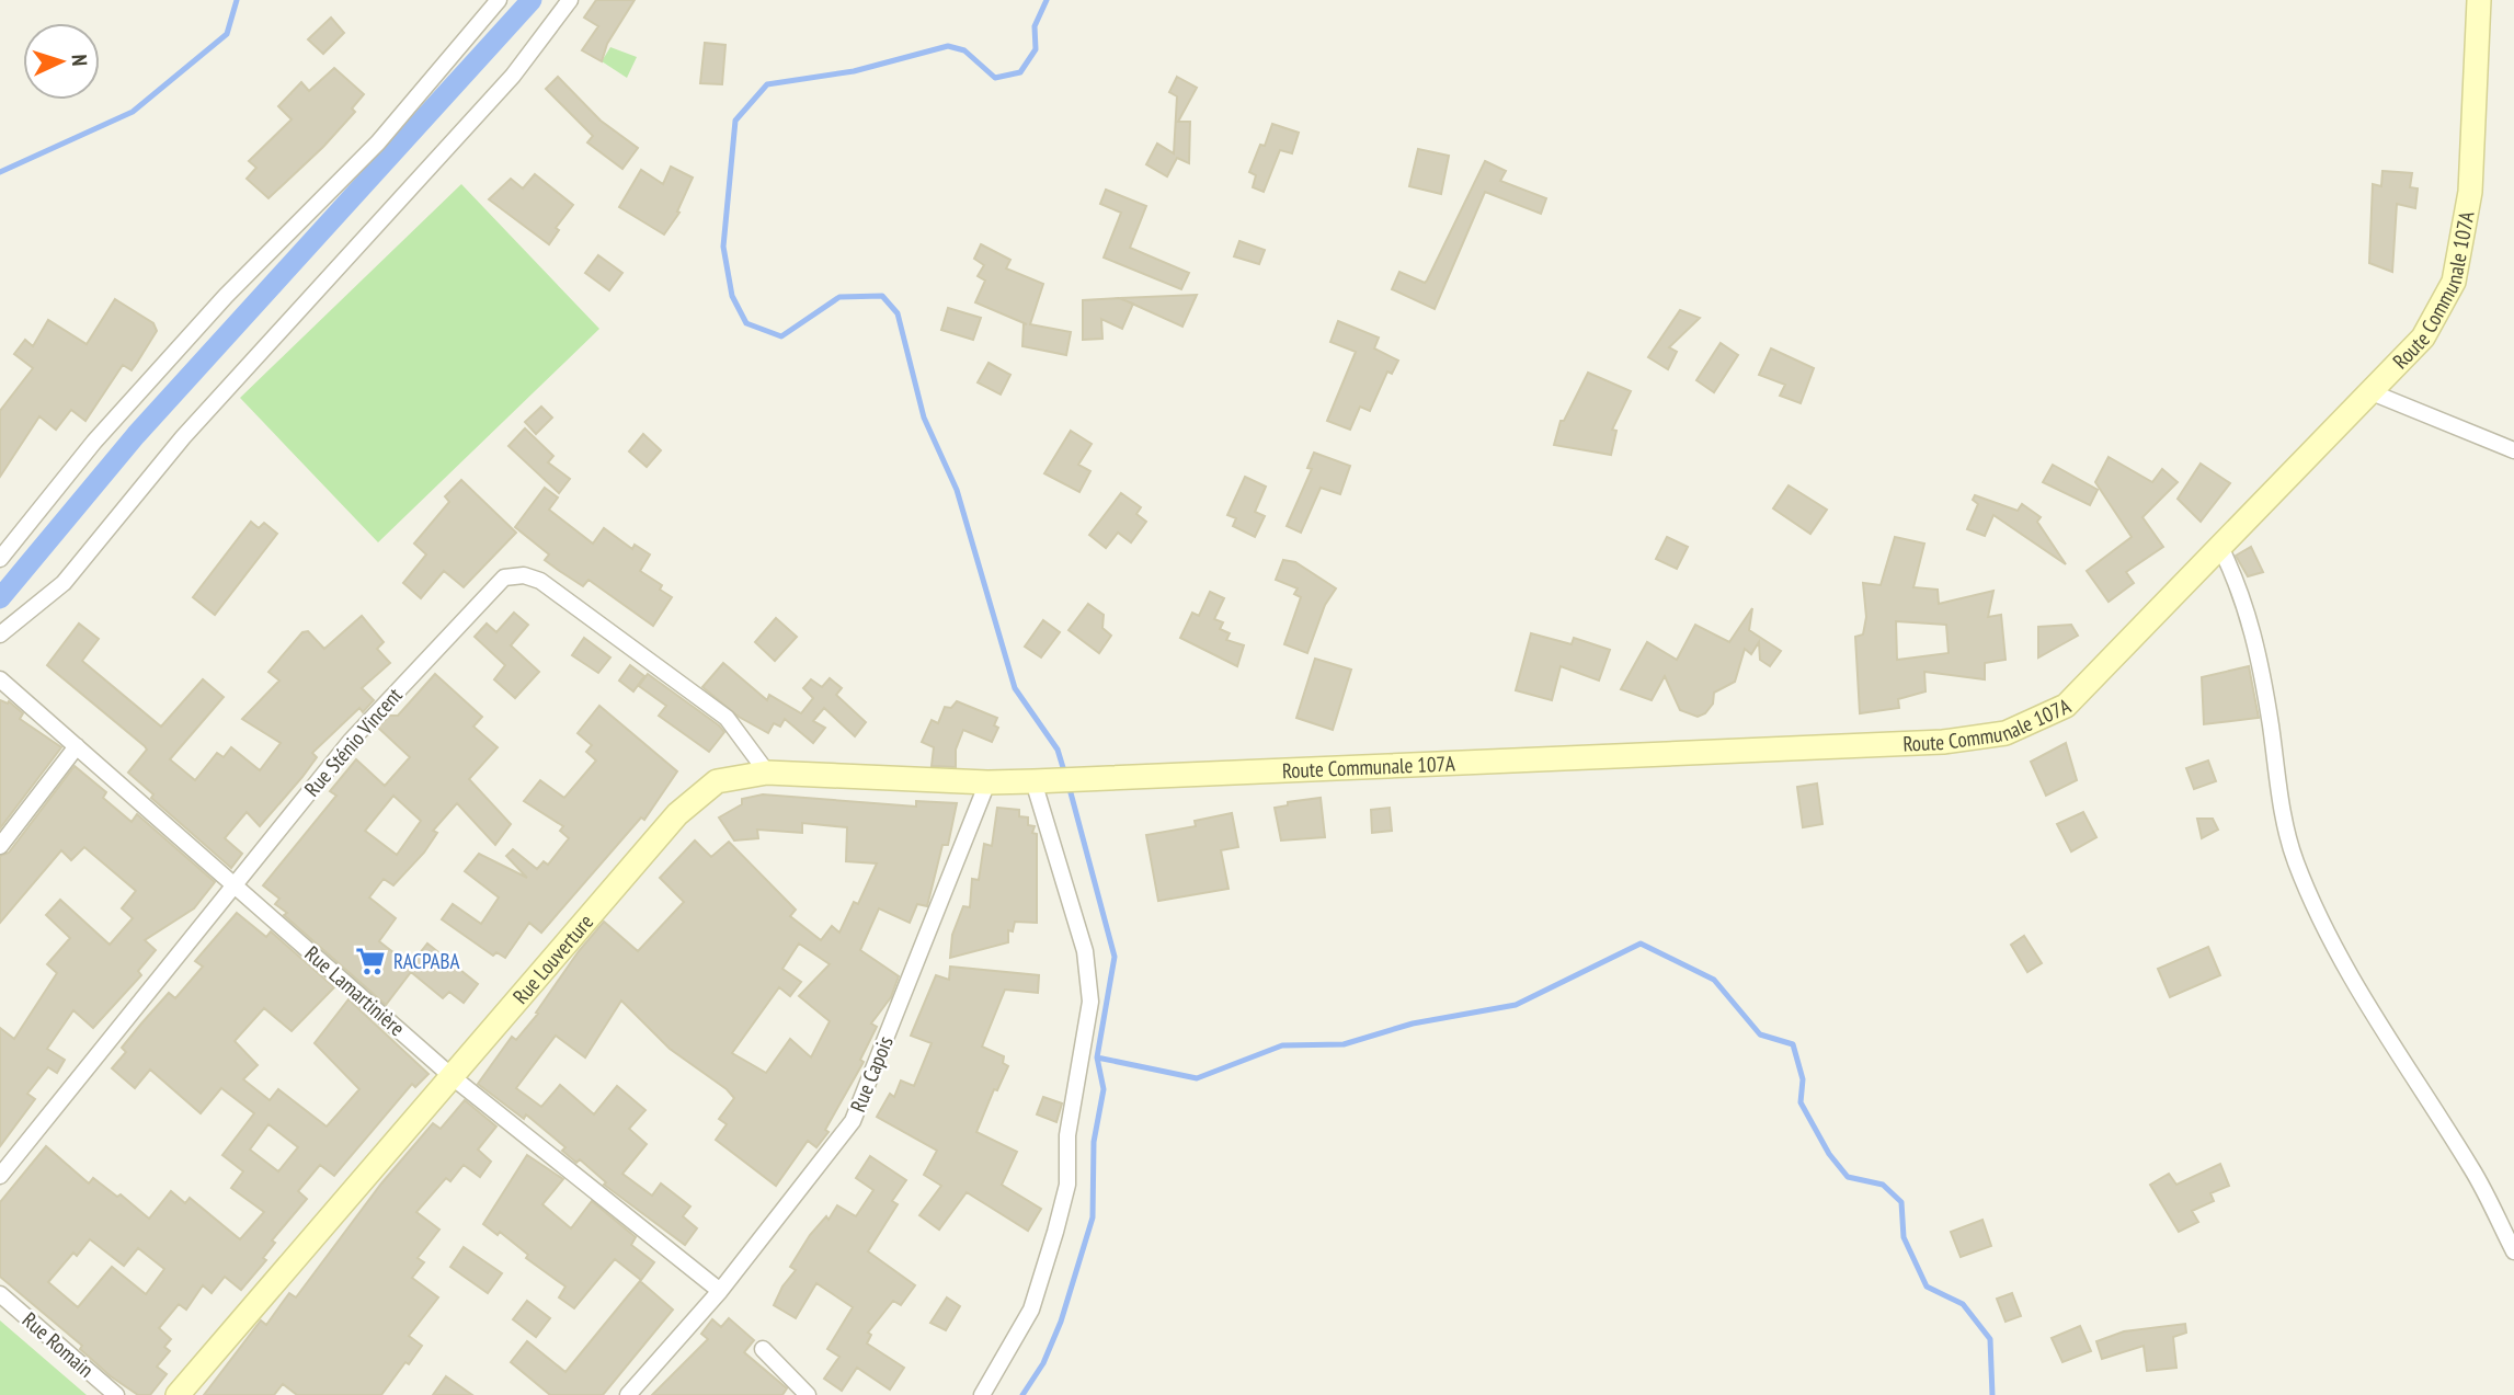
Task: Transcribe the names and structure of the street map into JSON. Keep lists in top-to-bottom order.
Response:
{
  "streets": {
    "main road": ["Route Communale 107A", "Rue Louverture"],
    "street": [
      "Rue Sténio Vincent",
      "Rue Lamartinière",
      "Rue Capois",
      "Rue Romain"
    ]
  },
  "crossings": [
    ["Route Communale 107A", "Rue Louverture"],
    ["Rue Sténio Vincent", "Rue Louverture"],
    ["Rue Sténio Vincent", "Rue Lamartinière"],
    ["Rue Louverture", "Rue Lamartinière"],
    ["Rue Louverture", "Rue Capois"],
    ["Rue Lamartinière", "Rue Capois"]
  ],
  "places": {
    "supermarket": ["RACPABA"]
  },
  "north": "right"
}
